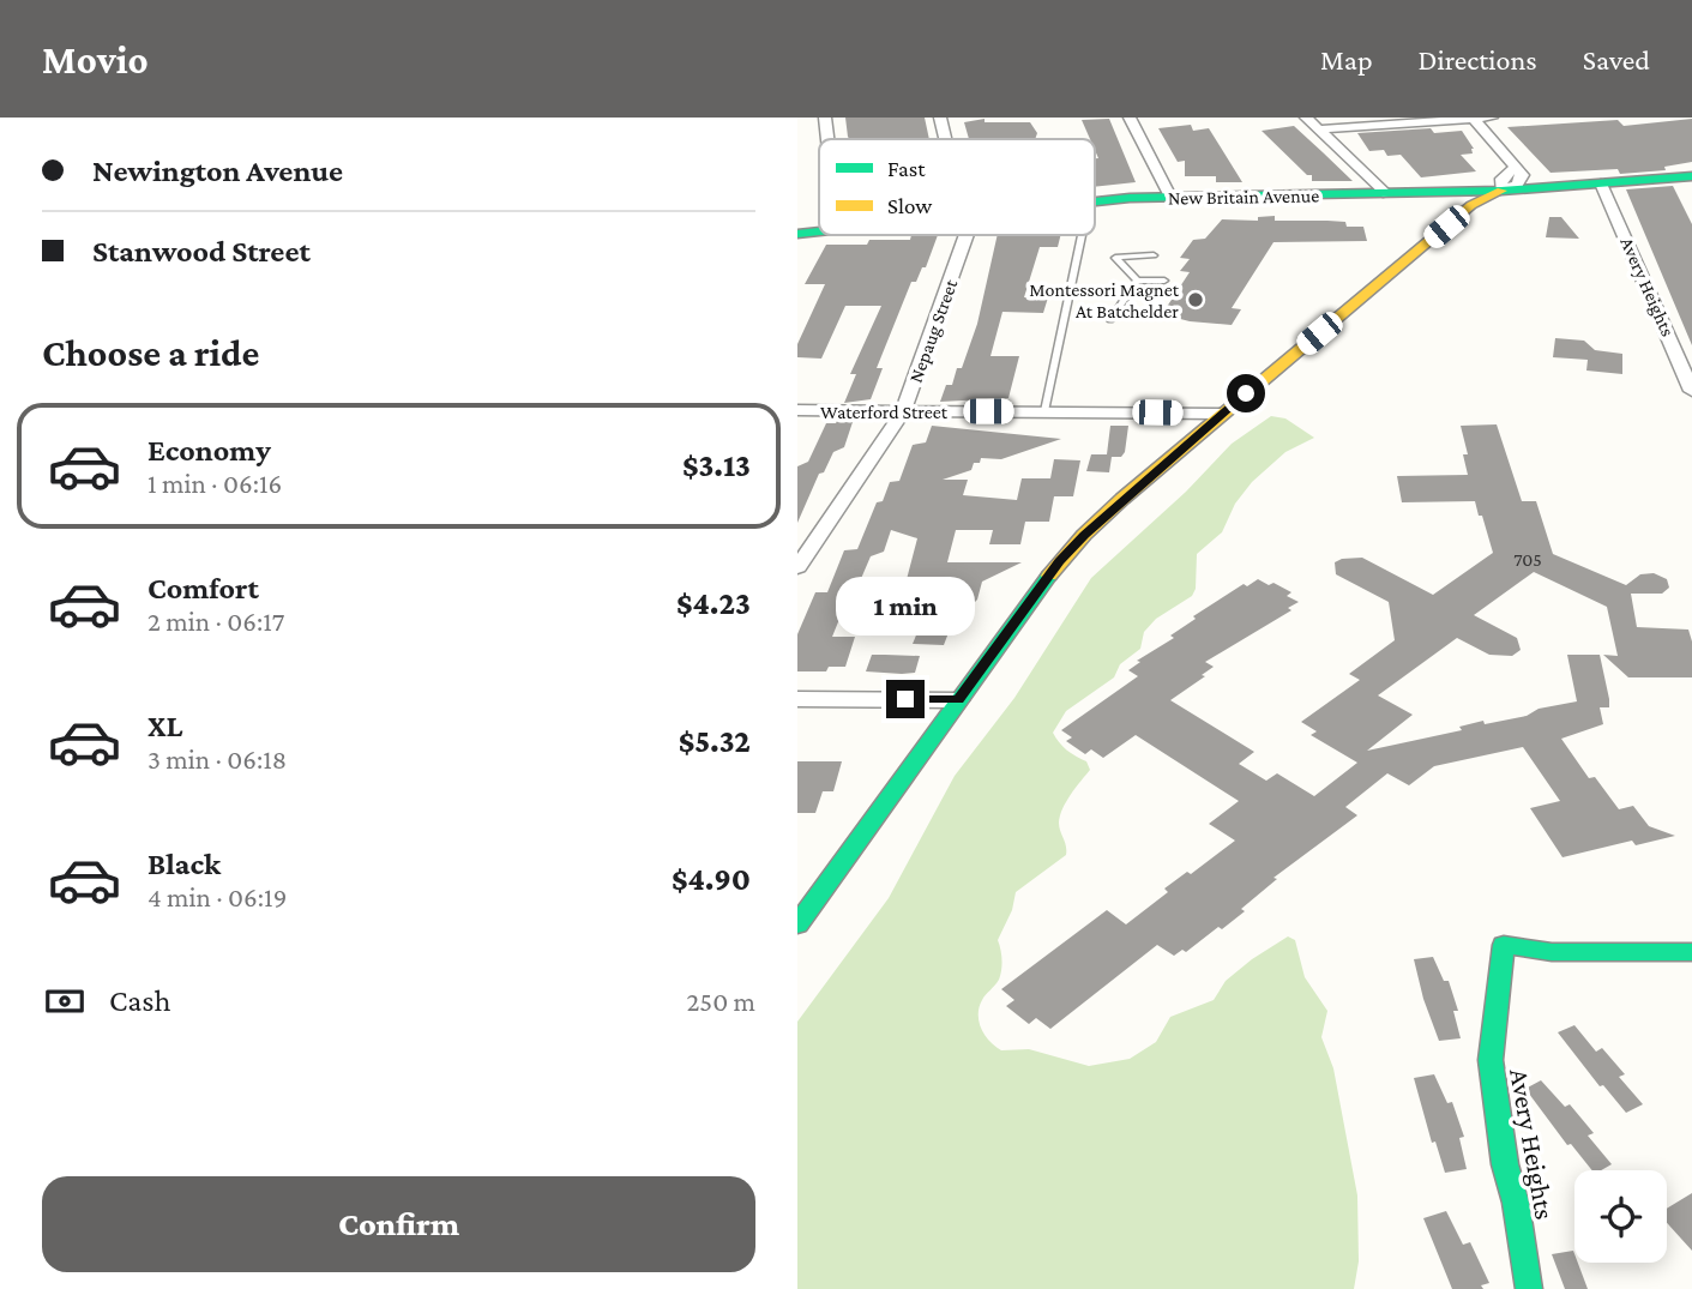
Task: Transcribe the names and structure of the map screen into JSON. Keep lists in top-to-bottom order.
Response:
{
  "streets": {
    "main road": ["New Britain Avenue", "Avery Heights"],
    "street": ["Nepaug Street", "Waterford Street"]
  },
  "crossings": [
    ["New Britain Avenue", "Avery Heights"],
    ["Nepaug Street", "Waterford Street"]
  ],
  "places": ["Montessori Magnet At Batchelder"],
  "house_numbers": ["705"],
  "legend": ["Fast", "Slow"],
  "page": {
    "header": "Movio",
    "nav": ["Map", "Directions", "Saved"],
    "banner": ["Newington Avenue", "Stanwood Street"],
    "heading": "Choose a ride",
    "list": [
      {
        "name": "Economy",
        "note": "1 min · 06:16",
        "value": "$3.13"
      },
      {
        "name": "Comfort",
        "note": "2 min · 06:17",
        "value": "$4.23"
      },
      {
        "name": "XL",
        "note": "3 min · 06:18",
        "value": "$5.32"
      },
      {
        "name": "Black",
        "note": "4 min · 06:19",
        "value": "$4.90"
      }
    ],
    "bubble": "1 min",
    "pay": ["Cash", "250 m"],
    "buttons": "Confirm"
  }
}
